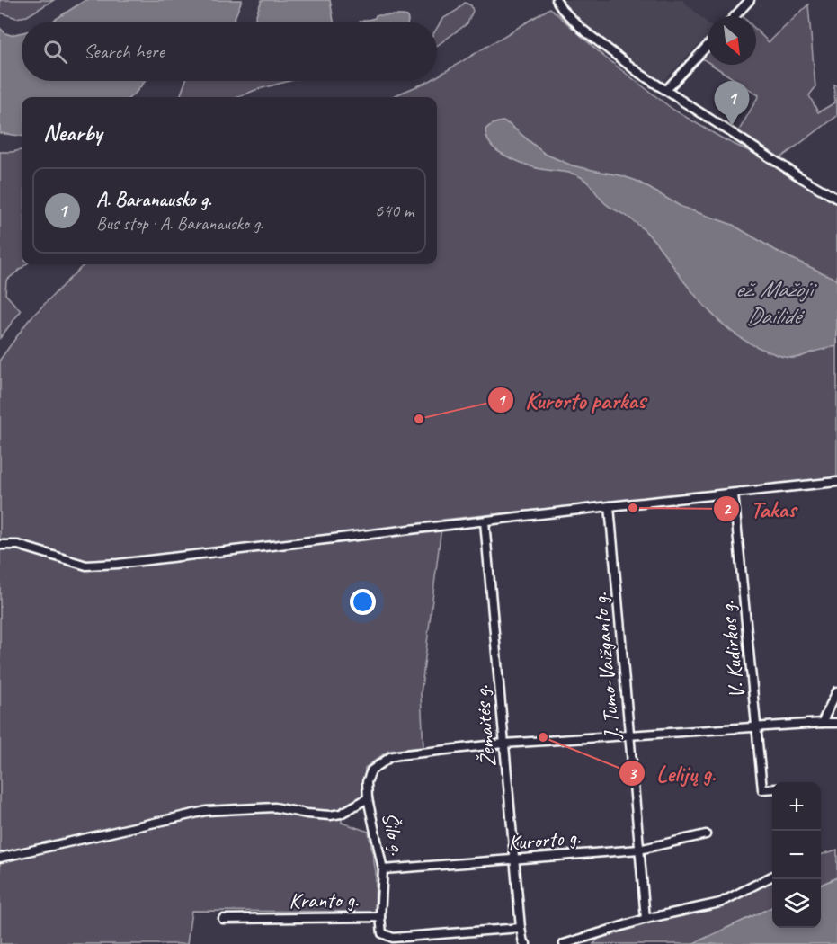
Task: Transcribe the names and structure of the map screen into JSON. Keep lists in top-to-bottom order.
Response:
{
  "streets": {
    "street": [
      "V. Kudirkos g.",
      "J. Tumo-Vaižganto g.",
      "Žemaitės g.",
      "Šilo g.",
      "Kurorto g.",
      "Kranto g."
    ]
  },
  "crossings": [
    ["J. Tumo-Vaižganto g.", "Kurorto g."],
    ["Žemaitės g.", "Šilo g."],
    ["Žemaitės g.", "Kurorto g."],
    ["Žemaitės g.", "Kranto g."],
    ["Šilo g.", "Kurorto g."],
    ["Šilo g.", "Kranto g."]
  ],
  "water": ["ež. Mažoji Dailidė"],
  "places": ["Kurorto parkas", "Takas", "Lelijų g."],
  "north": "bottom right",
  "page": {
    "search": "Search here",
    "pins": "1",
    "heading": "Nearby",
    "list": [
      {
        "mark": "1",
        "name": "A. Baranausko g.",
        "note": "Bus stop · A. Baranausko g.",
        "value": "640 m"
      }
    ],
    "map_buttons": ["+", "−"]
  }
}
